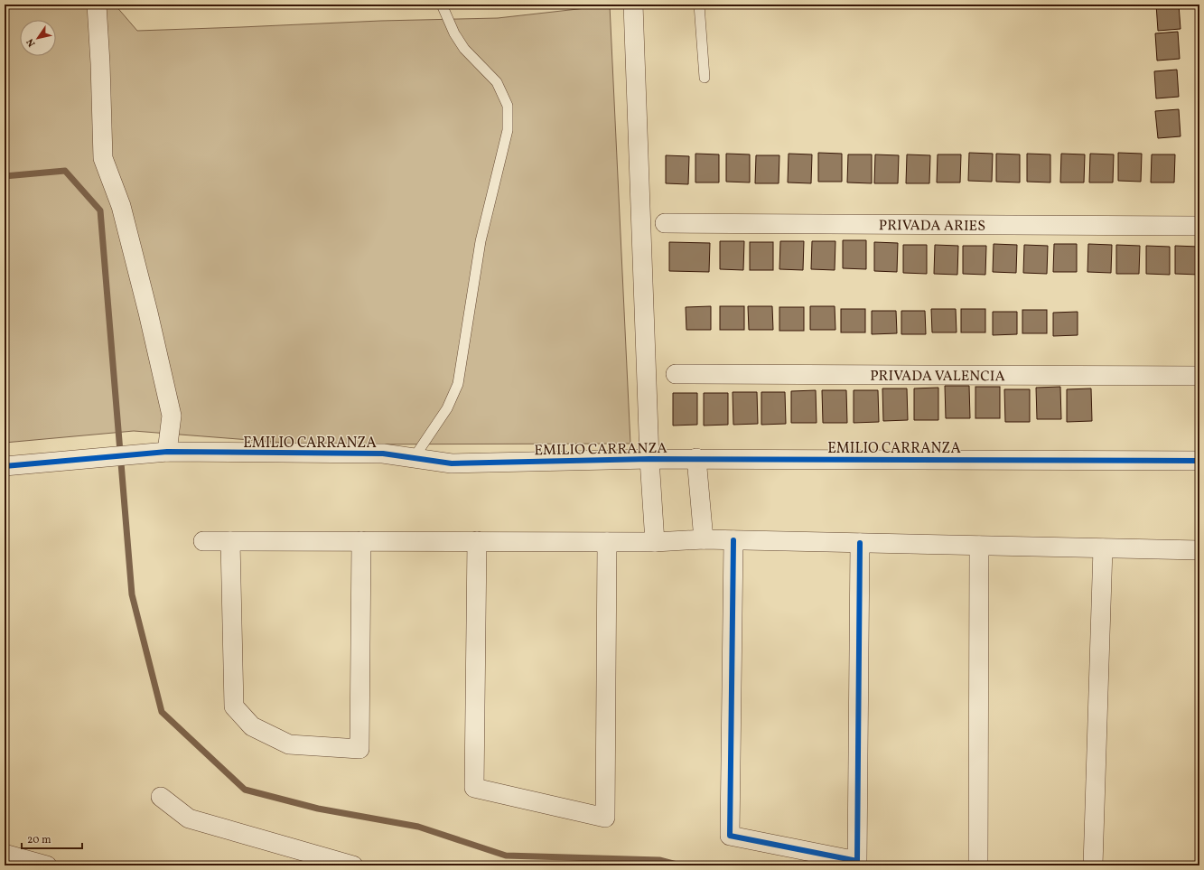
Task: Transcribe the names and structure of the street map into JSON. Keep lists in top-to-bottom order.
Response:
{
  "streets": {
    "street": ["PRIVADA ARIES", "PRIVADA VALENCIA", "EMILIO CARRANZA"]
  },
  "scale_bar": "20 m",
  "north": "bottom left"
}
